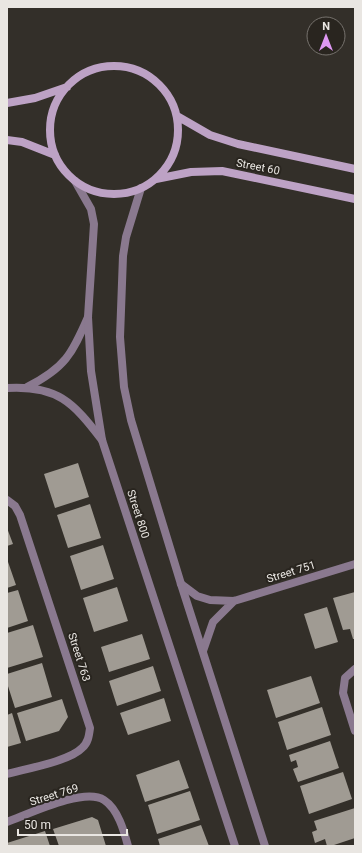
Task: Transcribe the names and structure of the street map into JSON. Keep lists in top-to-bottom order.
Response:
{
  "streets": {
    "main road": ["Street 60"],
    "street": [
      "Street 800",
      "Street 751",
      "Street 763",
      "Street 769"
    ]
  },
  "crossings": [
    ["Street 60", "Street 800"],
    ["Street 800", "Street 751"]
  ],
  "scale_bar": "50 m",
  "north": "top"
}
